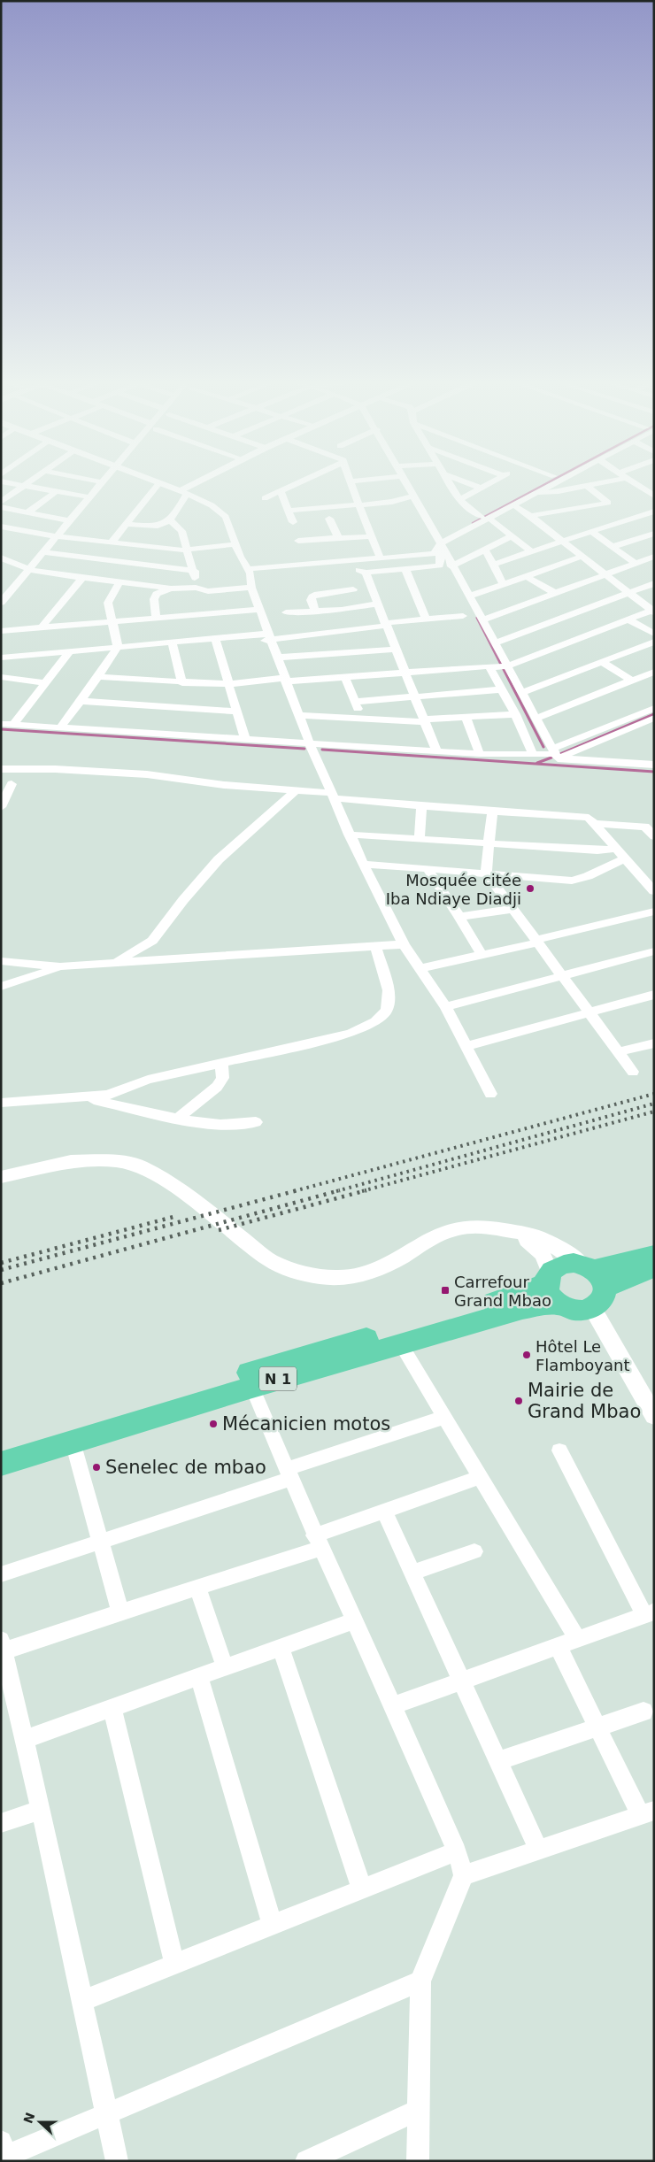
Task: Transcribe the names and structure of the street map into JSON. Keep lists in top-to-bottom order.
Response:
{
  "streets": {
    "highway": ["N 1"]
  },
  "places": {
    "other": [
      "Mosquée citée Iba Ndiaye Diadji",
      "Hôtel Le Flamboyant",
      "Mairie de Grand Mbao",
      "Mécanicien motos",
      "Senelec de mbao"
    ],
    "transit": ["Carrefour Grand Mbao"]
  },
  "north": "left"
}
